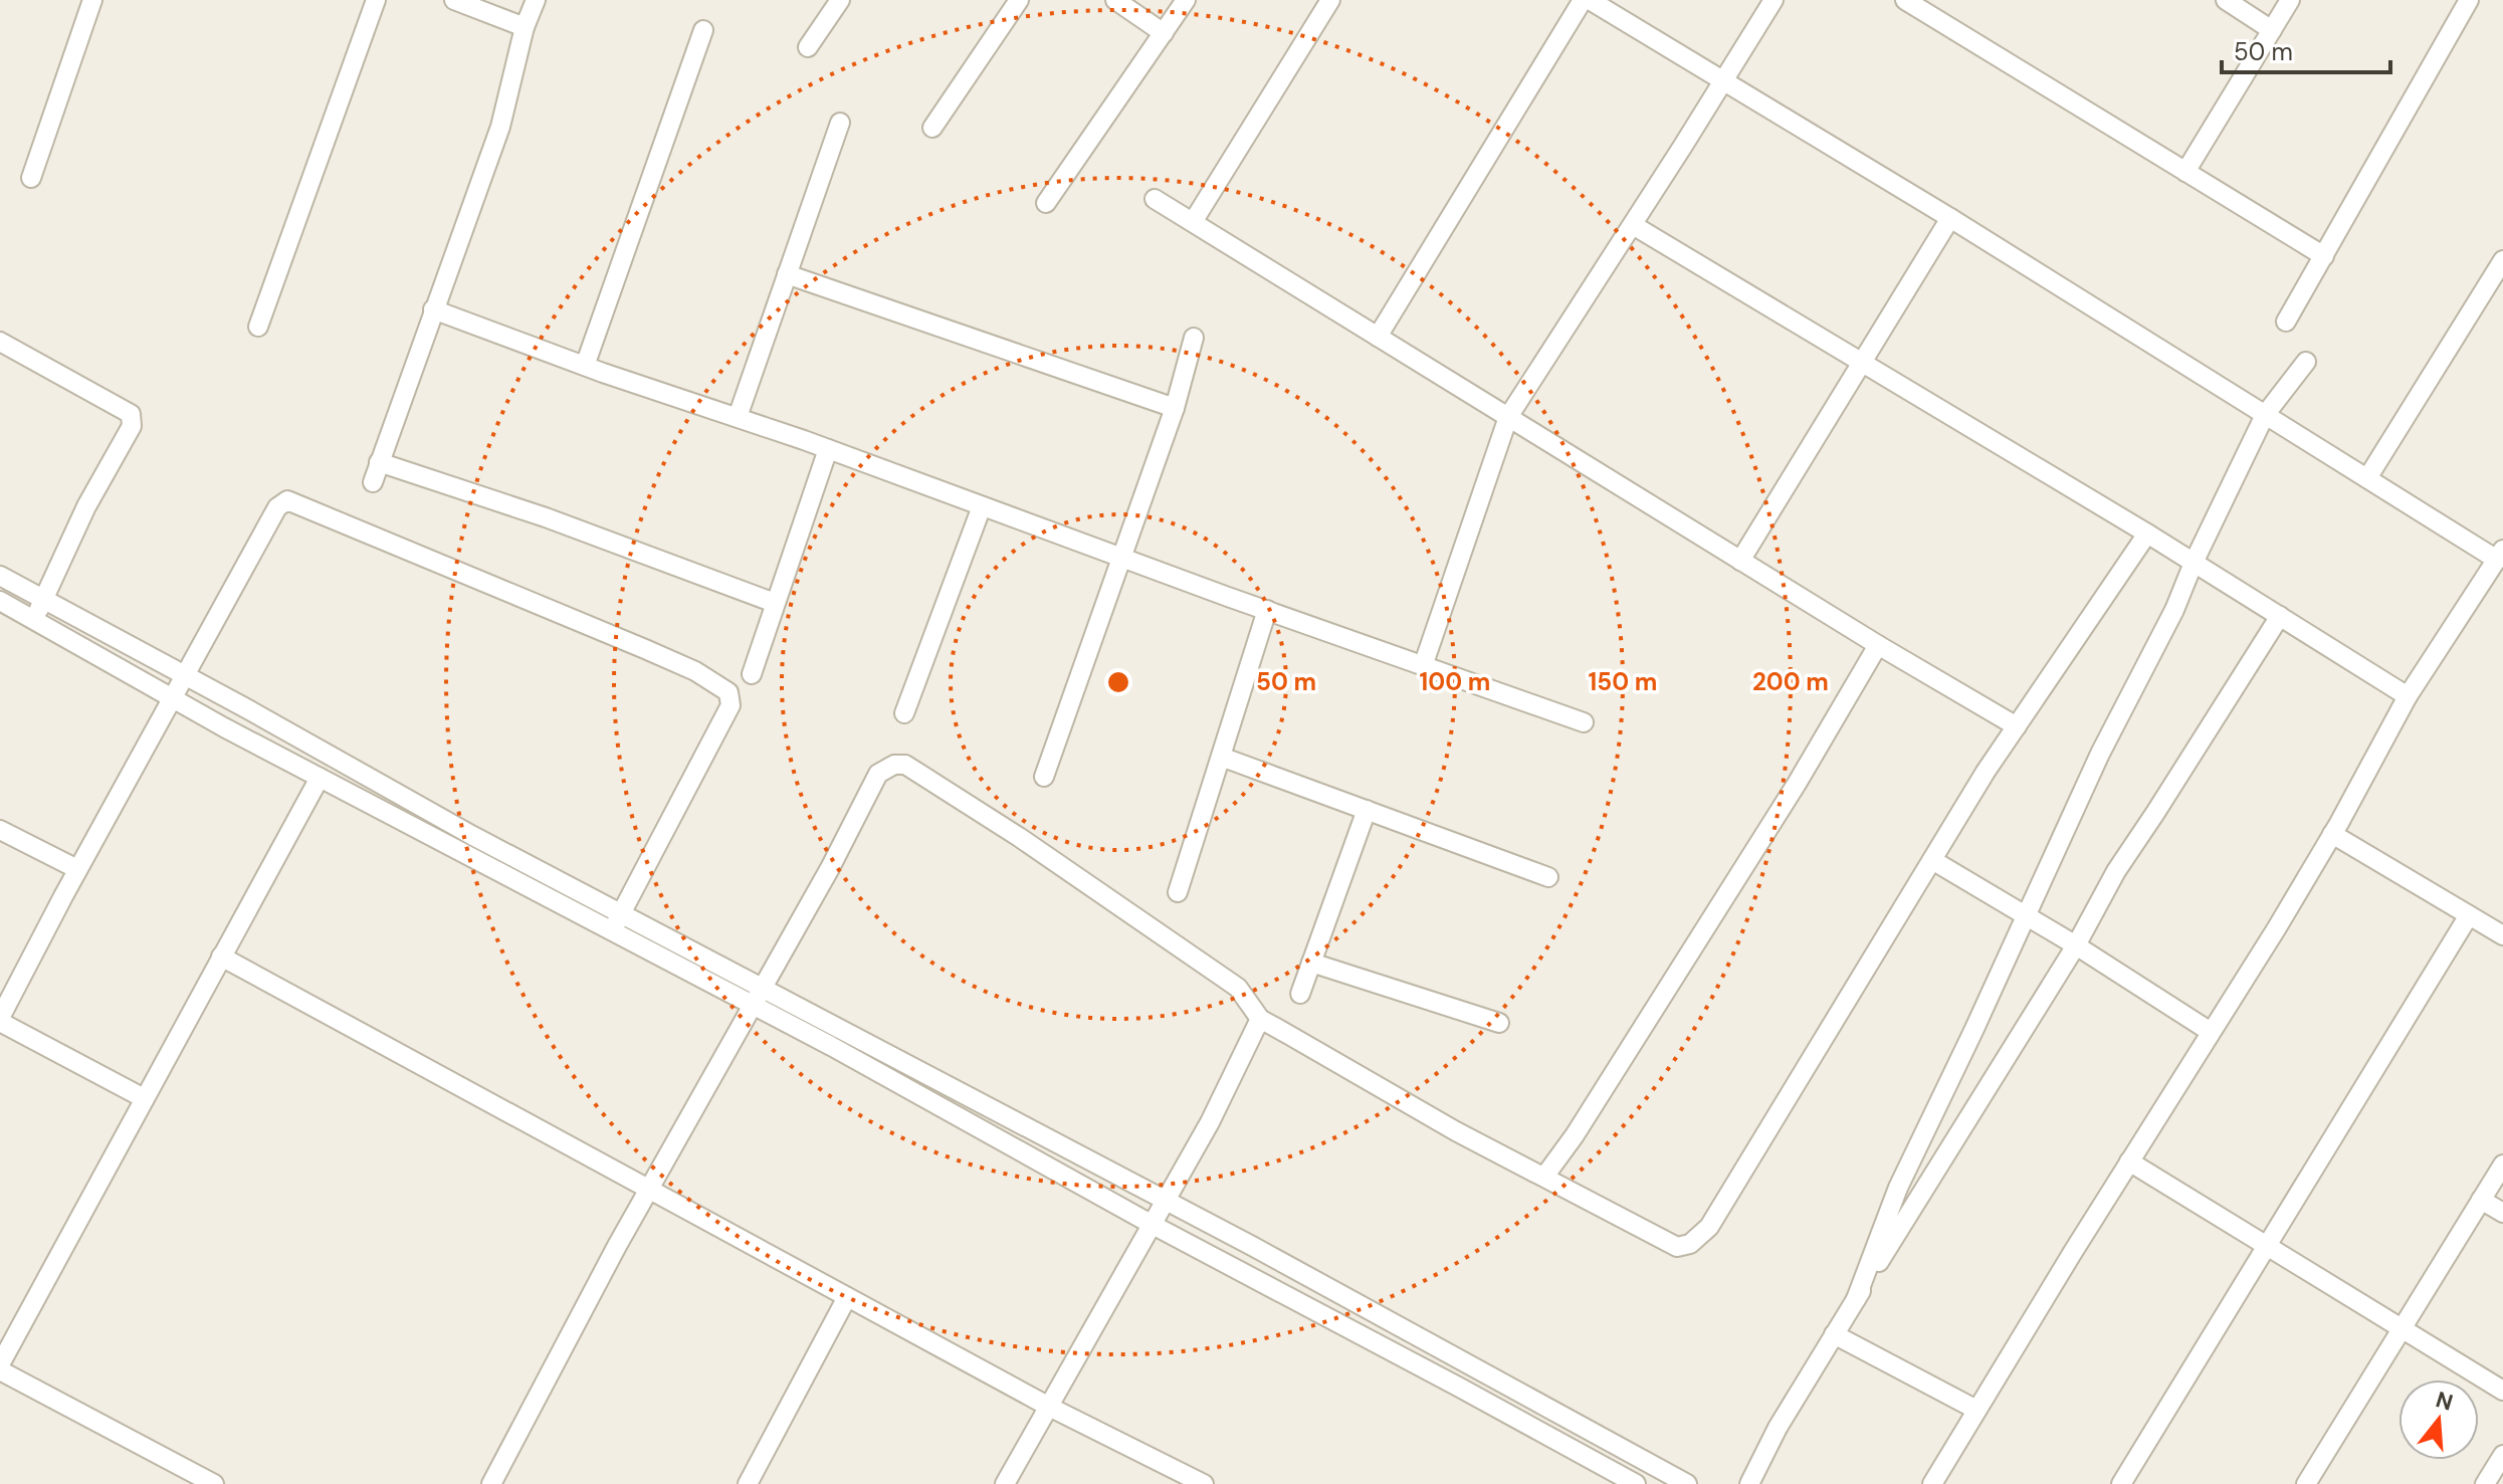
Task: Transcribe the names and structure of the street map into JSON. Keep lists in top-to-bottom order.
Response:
{
  "scale_bar": "50 m",
  "north": "top",
  "rings": [
    "50 m",
    "100 m",
    "150 m",
    "200 m"
  ]
}
